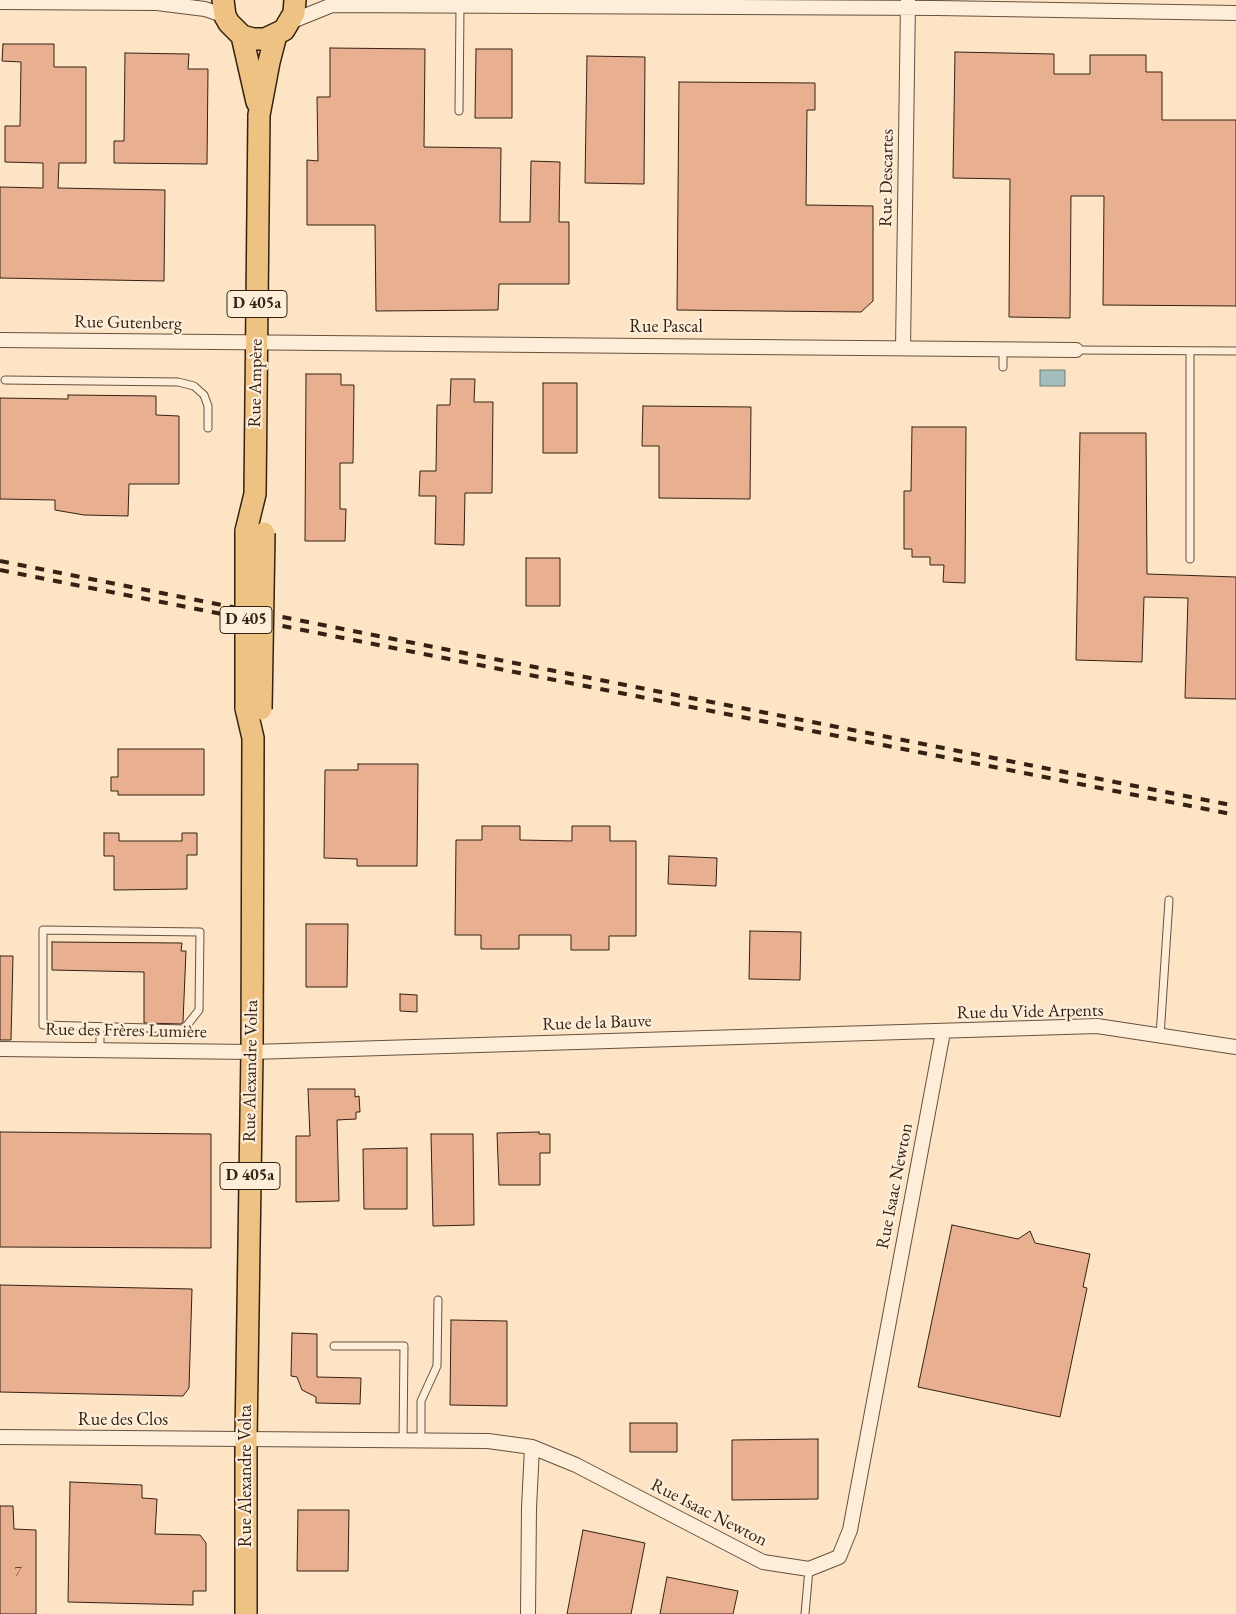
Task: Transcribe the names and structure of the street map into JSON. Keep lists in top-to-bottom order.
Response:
{
  "streets": {
    "main road": [
      "D 405a",
      "Rue Ampère",
      "D 405",
      "Rue Alexandre Volta"
    ],
    "street": [
      "Rue Descartes",
      "Rue Gutenberg",
      "Rue Pascal",
      "Rue du Vide Arpents",
      "Rue de la Bauve",
      "Rue des Frères Lumière",
      "Rue Isaac Newton",
      "Rue des Clos"
    ]
  },
  "crossings": [
    ["Rue Descartes", "Rue Pascal"],
    ["Rue Gutenberg", "Rue Pascal"],
    ["Rue Gutenberg", "Rue Ampère"],
    ["Rue Pascal", "Rue Ampère"],
    ["Rue Ampère", "D 405"],
    ["D 405", "Rue Alexandre Volta"],
    ["Rue du Vide Arpents", "Rue de la Bauve"],
    ["Rue du Vide Arpents", "Rue Isaac Newton"],
    ["Rue de la Bauve", "Rue des Frères Lumière"],
    ["Rue de la Bauve", "Rue Alexandre Volta"],
    ["Rue de la Bauve", "Rue Isaac Newton"],
    ["Rue des Frères Lumière", "Rue Alexandre Volta"],
    ["Rue Alexandre Volta", "Rue Isaac Newton"],
    ["Rue Alexandre Volta", "Rue des Clos"],
    ["Rue Isaac Newton", "Rue des Clos"]
  ],
  "house_numbers": ["7"]
}
